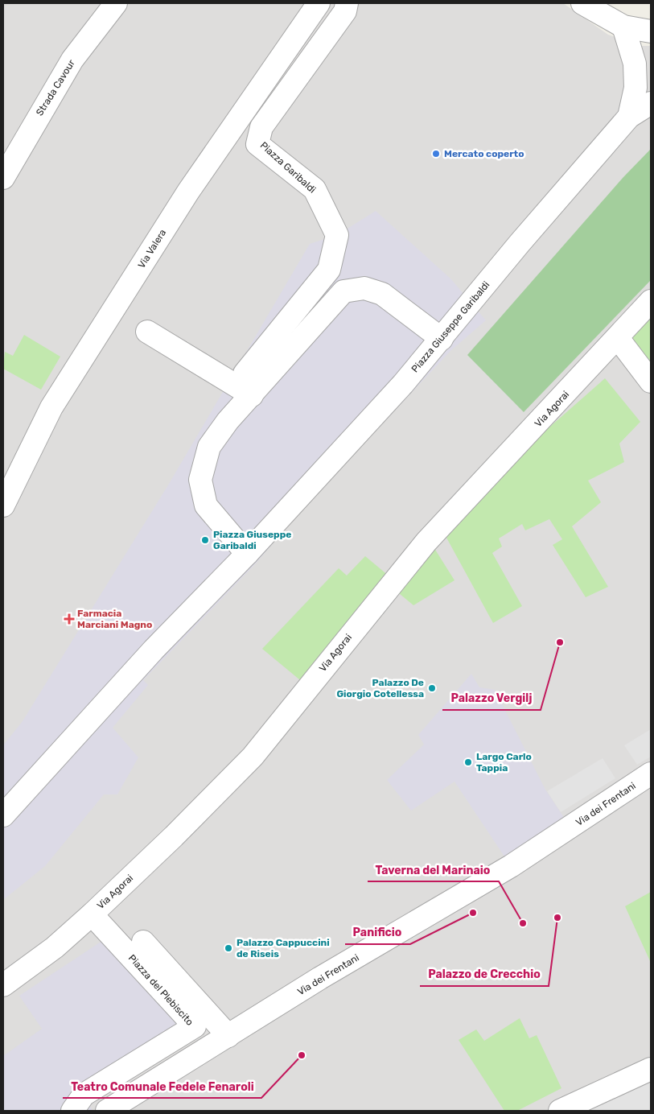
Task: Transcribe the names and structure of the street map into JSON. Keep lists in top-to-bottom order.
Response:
{
  "streets": {
    "street": [
      "Strada Cavour",
      "Piazza Garibaldi",
      "Via Valera",
      "Piazza Giuseppe Garibaldi",
      "Via Agorai",
      "Via dei Frentani",
      "Piazza del Plebiscito"
    ]
  },
  "crossings": [
    ["Via Agorai", "Piazza del Plebiscito"]
  ],
  "places": {
    "other": [
      "Mercato coperto",
      "Piazza Giuseppe Garibaldi",
      "Palazzo Vergilj",
      "Palazzo De Giorgio Cotellessa",
      "Largo Carlo Tappia",
      "Panificio",
      "Palazzo de Crecchio",
      "Taverna del Marinaio",
      "Palazzo Cappuccini de Riseis",
      "Teatro Comunale Fedele Fenaroli"
    ],
    "health": ["Farmacia Marciani Magno"]
  }
}
